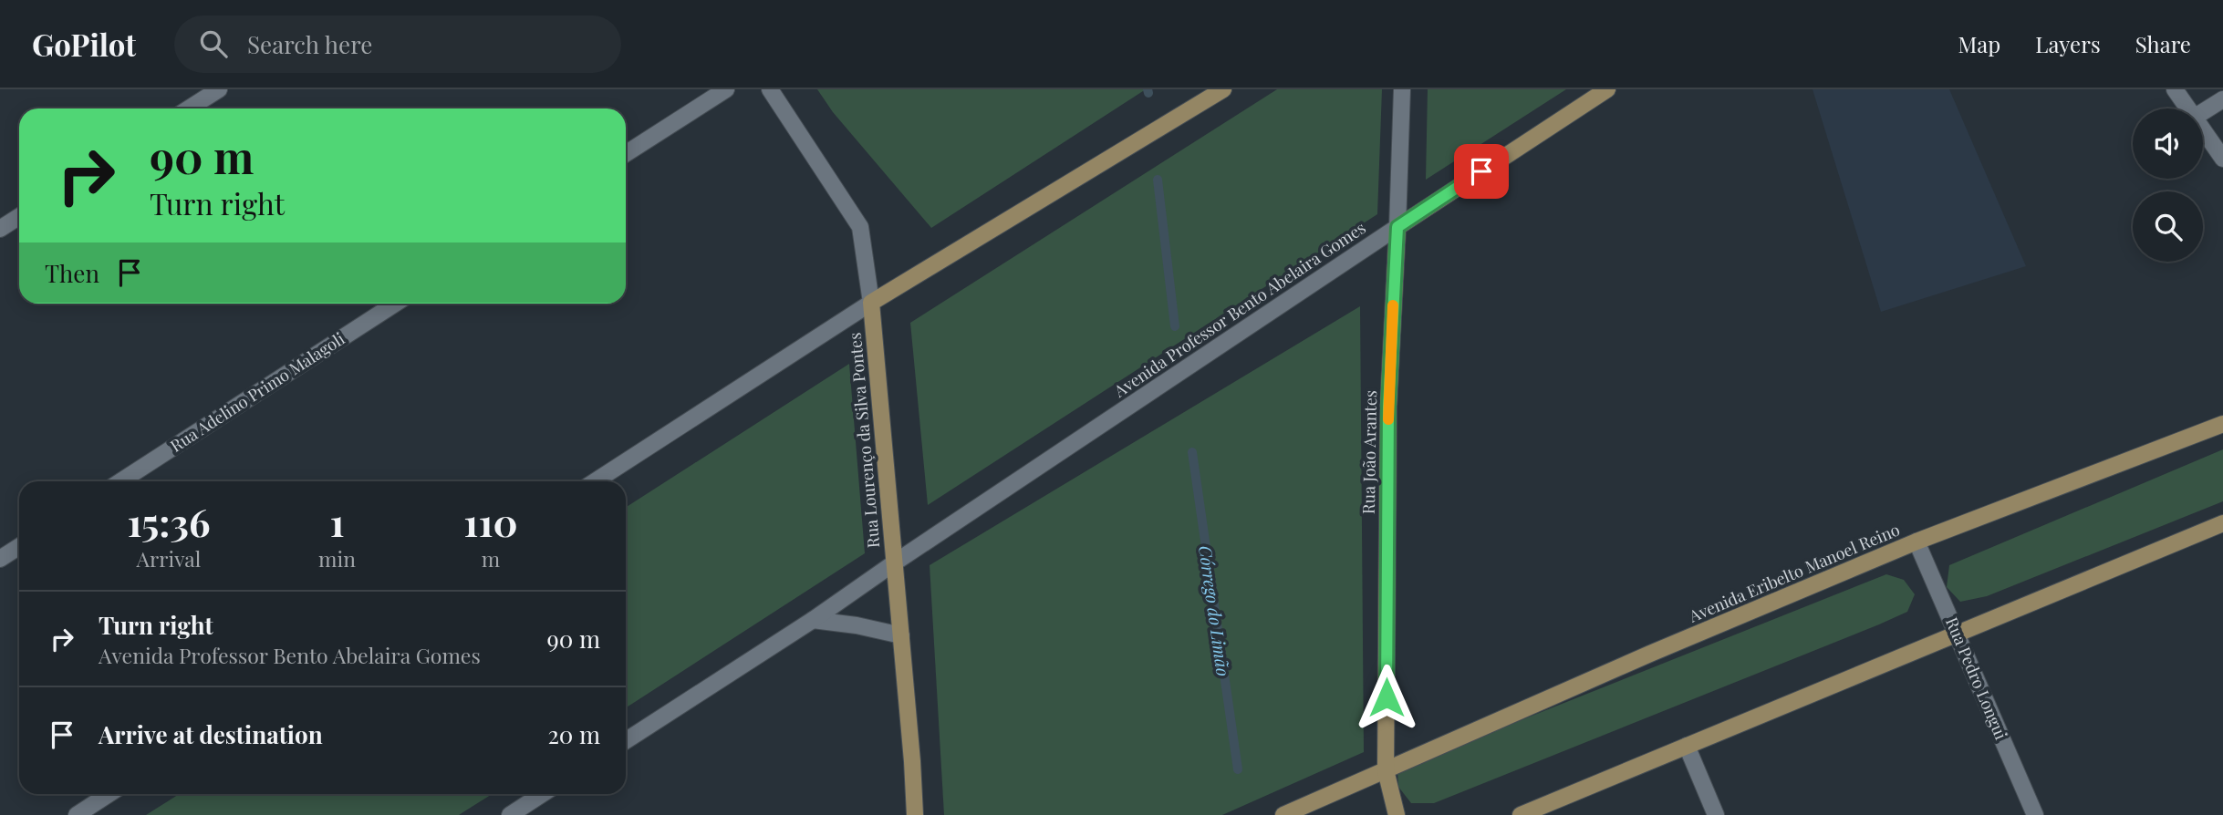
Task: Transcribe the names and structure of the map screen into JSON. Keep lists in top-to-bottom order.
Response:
{
  "streets": {
    "main road": [
      "Avenida Professor Bento Abelaira Gomes",
      "Rua Lourenço da Silva Pontes",
      "Rua João Arantes",
      "Avenida Eribelto Manoel Reino"
    ],
    "street": ["Rua Adelino Primo Malagoli", "Rua Pedro Longui"]
  },
  "crossings": [
    ["Avenida Professor Bento Abelaira Gomes", "Rua Lourenço da Silva Pontes"],
    ["Avenida Professor Bento Abelaira Gomes", "Rua João Arantes"],
    ["Rua João Arantes", "Avenida Eribelto Manoel Reino"],
    ["Avenida Eribelto Manoel Reino", "Rua Pedro Longui"]
  ],
  "water": ["Córrego do Limão"],
  "page": {
    "header": "GoPilot",
    "search": "Search here",
    "nav": ["Map", "Layers", "Share"],
    "turn": ["90 m", "Turn right"],
    "then": "Then",
    "eta": [
      "15:36",
      "Arrival",
      "1",
      "min",
      "110",
      "m"
    ],
    "list": [
      {
        "name": "Turn right",
        "note": "Avenida Professor Bento Abelaira Gomes",
        "value": "90 m"
      },
      {
        "name": "Arrive at destination",
        "value": "20 m"
      }
    ]
  }
}
